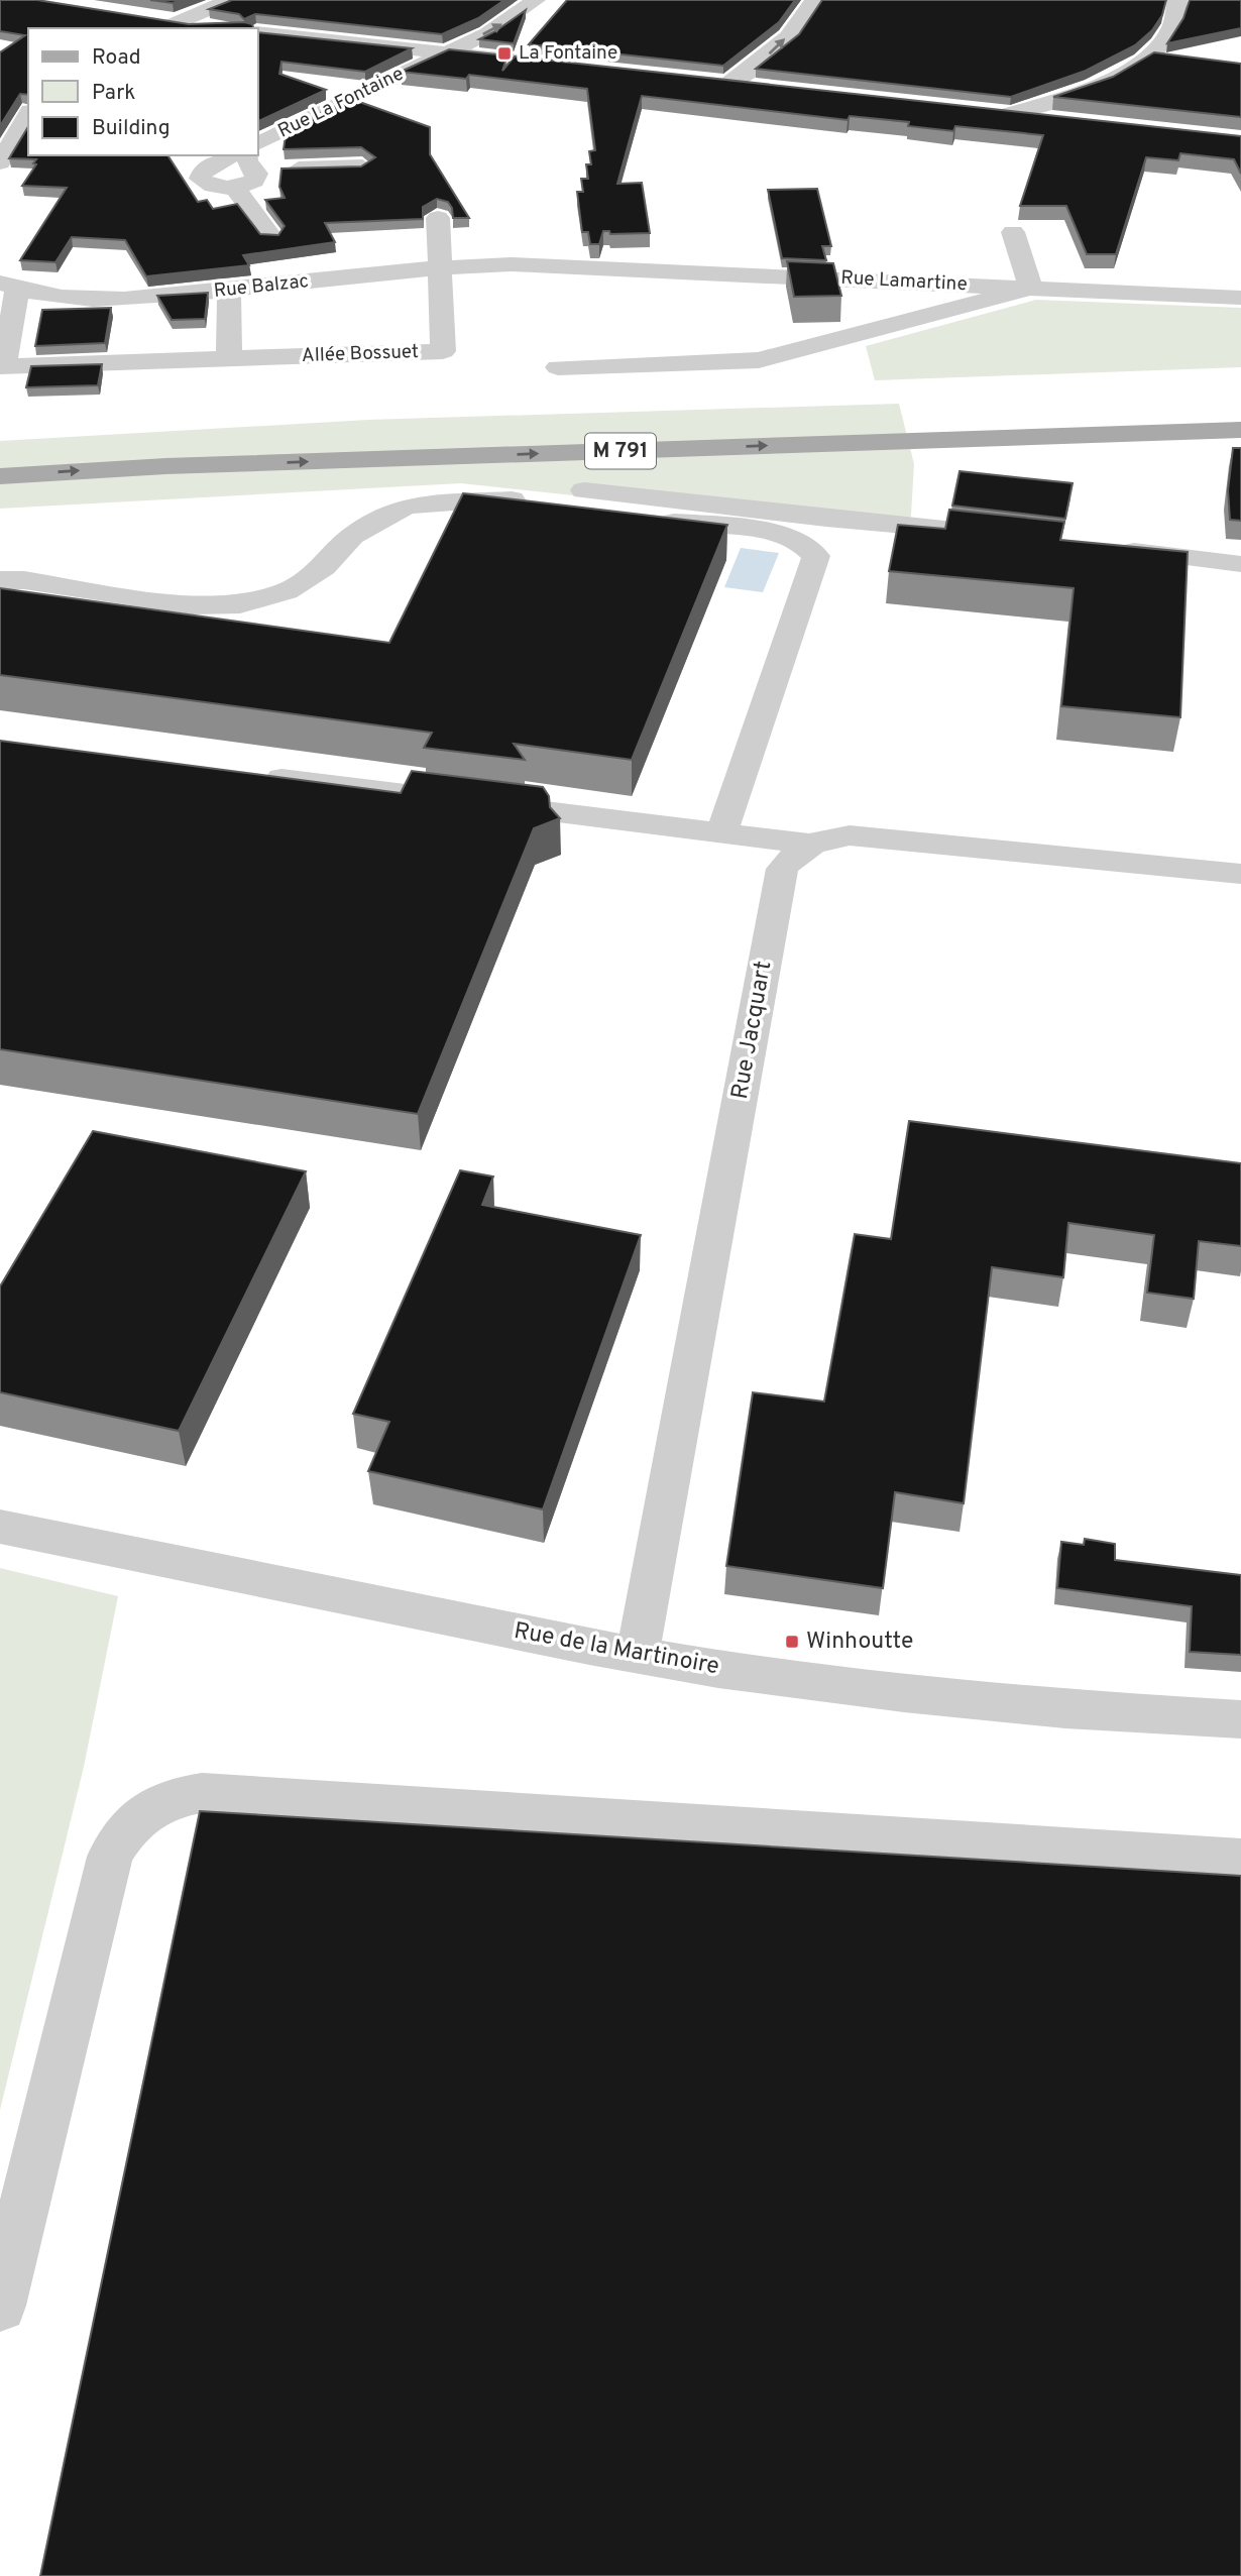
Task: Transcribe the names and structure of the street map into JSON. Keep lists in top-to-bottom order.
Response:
{
  "streets": {
    "main road": ["M 791"],
    "street": [
      "Rue La Fontaine",
      "Rue Lamartine",
      "Rue Balzac",
      "Allée Bossuet",
      "Rue Jacquart",
      "Rue de la Martinoire"
    ]
  },
  "crossings": [
    ["Rue Lamartine", "Rue Balzac"],
    ["Rue Lamartine", "Allée Bossuet"],
    ["Rue Balzac", "Allée Bossuet"],
    ["Rue Jacquart", "Rue de la Martinoire"]
  ],
  "places": {
    "transit": ["La Fontaine", "Winhoutte"]
  },
  "legend": ["Road", "Park", "Building"]
}
